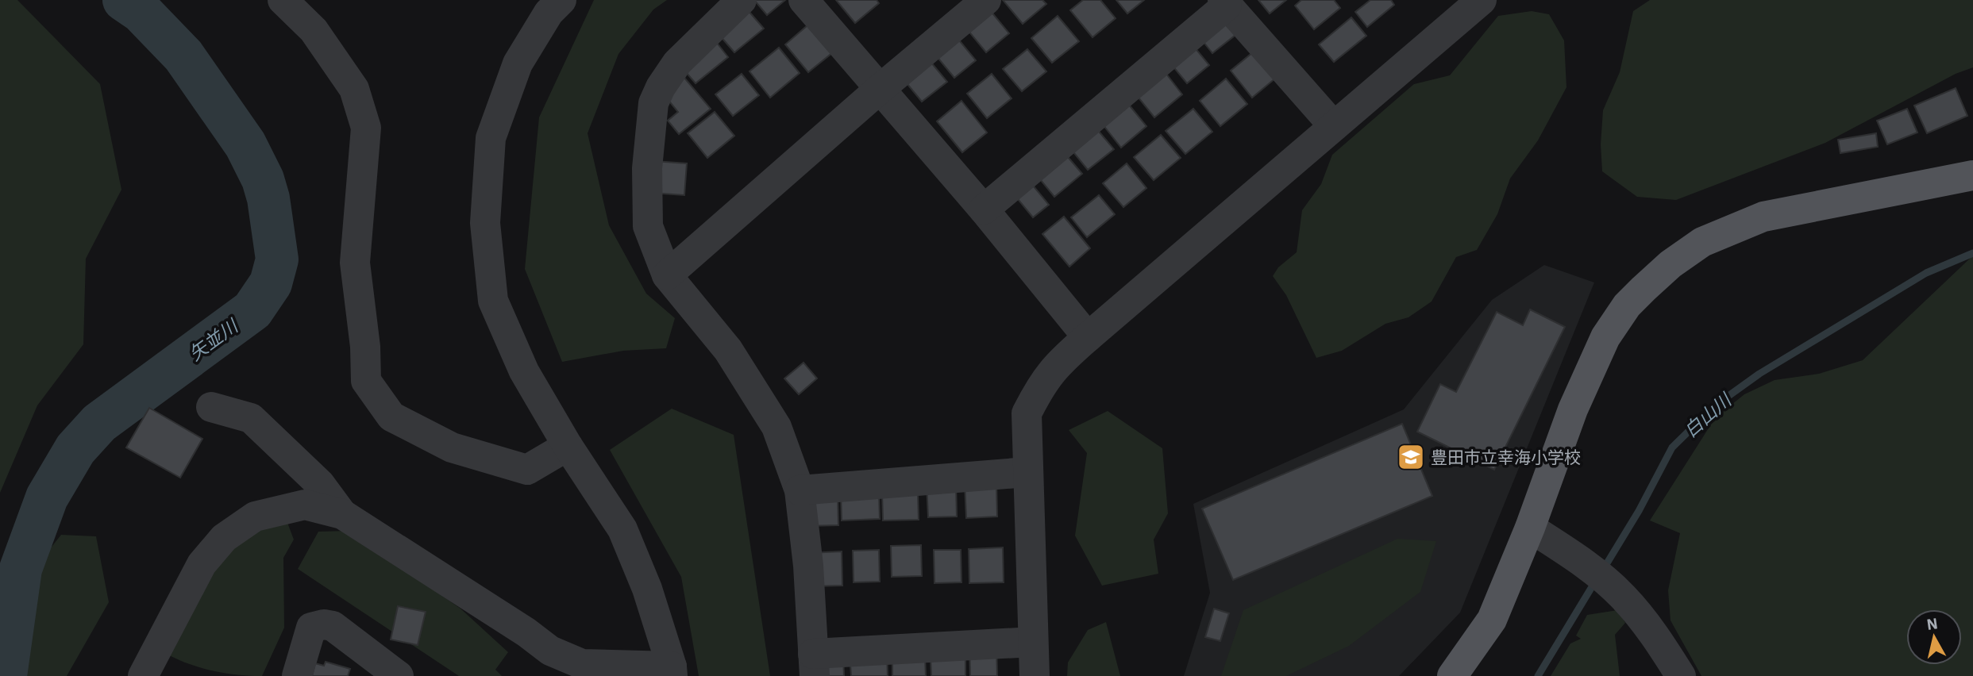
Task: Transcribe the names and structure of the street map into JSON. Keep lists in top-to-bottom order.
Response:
{
  "water": ["矢並川", "白山川"],
  "places": {
    "school or university": ["豊田市立幸海小学校"]
  },
  "north": "top"
}
